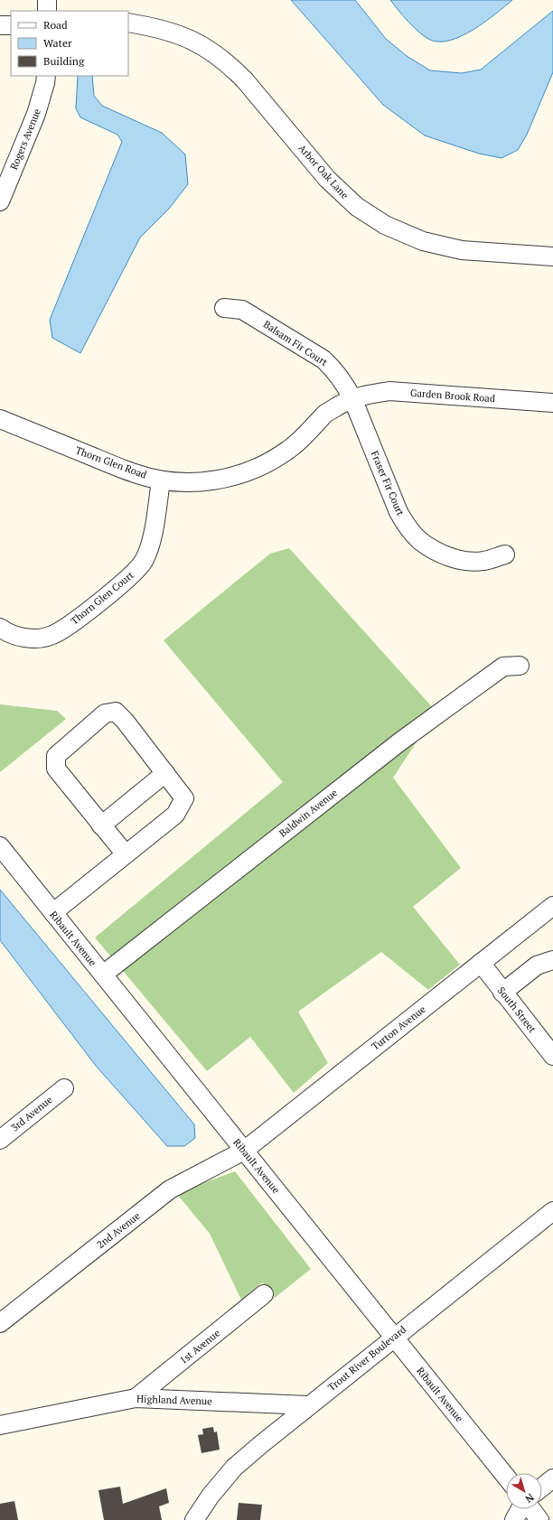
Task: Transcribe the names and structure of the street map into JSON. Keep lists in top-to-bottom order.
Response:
{
  "streets": {
    "street": [
      "Rogers Avenue",
      "Arbor Oak Lane",
      "Balsam Fir Court",
      "Garden Brook Road",
      "Thorn Glen Road",
      "Fraser Fir Court",
      "Thorn Glen Court",
      "Baldwin Avenue",
      "Ribault Avenue",
      "South Street",
      "Turton Avenue",
      "3rd Avenue",
      "2nd Avenue",
      "1st Avenue",
      "Trout River Boulevard",
      "Highland Avenue"
    ]
  },
  "crossings": [
    ["Balsam Fir Court", "Garden Brook Road"],
    ["Balsam Fir Court", "Thorn Glen Road"],
    ["Balsam Fir Court", "Fraser Fir Court"],
    ["Garden Brook Road", "Thorn Glen Road"],
    ["Garden Brook Road", "Fraser Fir Court"],
    ["Thorn Glen Road", "Fraser Fir Court"],
    ["Thorn Glen Road", "Thorn Glen Court"],
    ["Baldwin Avenue", "Ribault Avenue"],
    ["Ribault Avenue", "Turton Avenue"],
    ["Ribault Avenue", "2nd Avenue"],
    ["Ribault Avenue", "Trout River Boulevard"],
    ["South Street", "Turton Avenue"],
    ["Turton Avenue", "2nd Avenue"],
    ["1st Avenue", "Highland Avenue"],
    ["Trout River Boulevard", "Highland Avenue"]
  ],
  "legend": ["Road", "Water", "Building"],
  "north": "bottom right"
}
